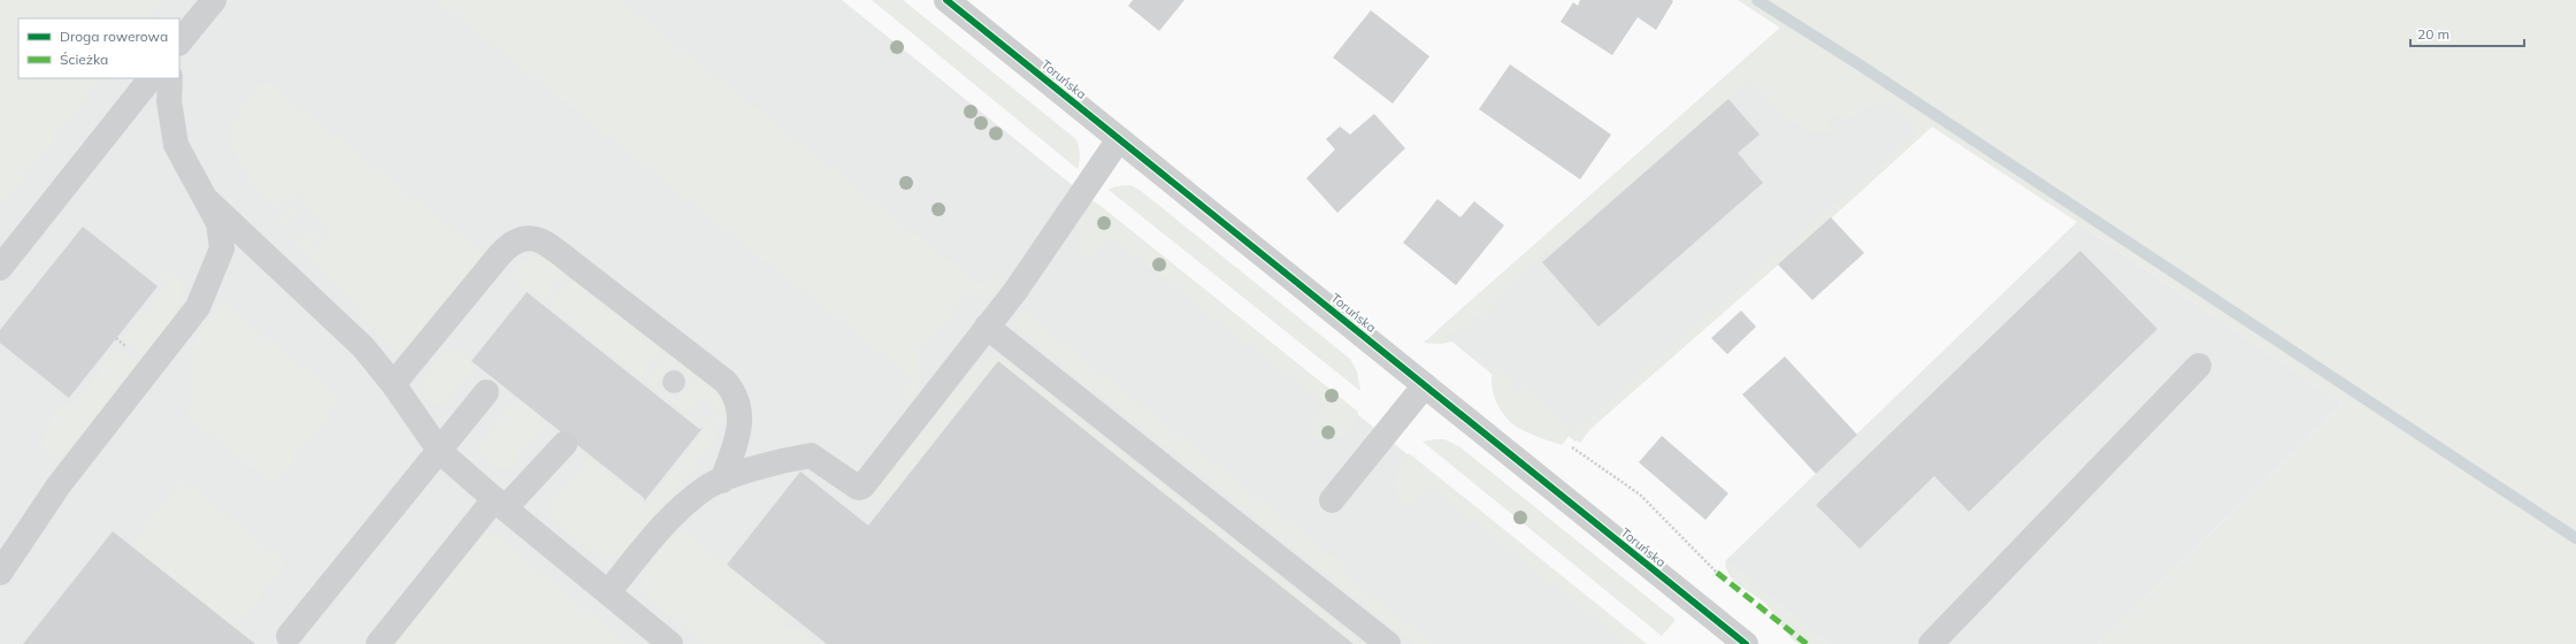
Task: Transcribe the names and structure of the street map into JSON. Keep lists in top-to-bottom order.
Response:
{
  "streets": {
    "street": ["Toruńska"]
  },
  "legend": ["Droga rowerowa", "Ścieżka"],
  "scale_bar": "20 m"
}
